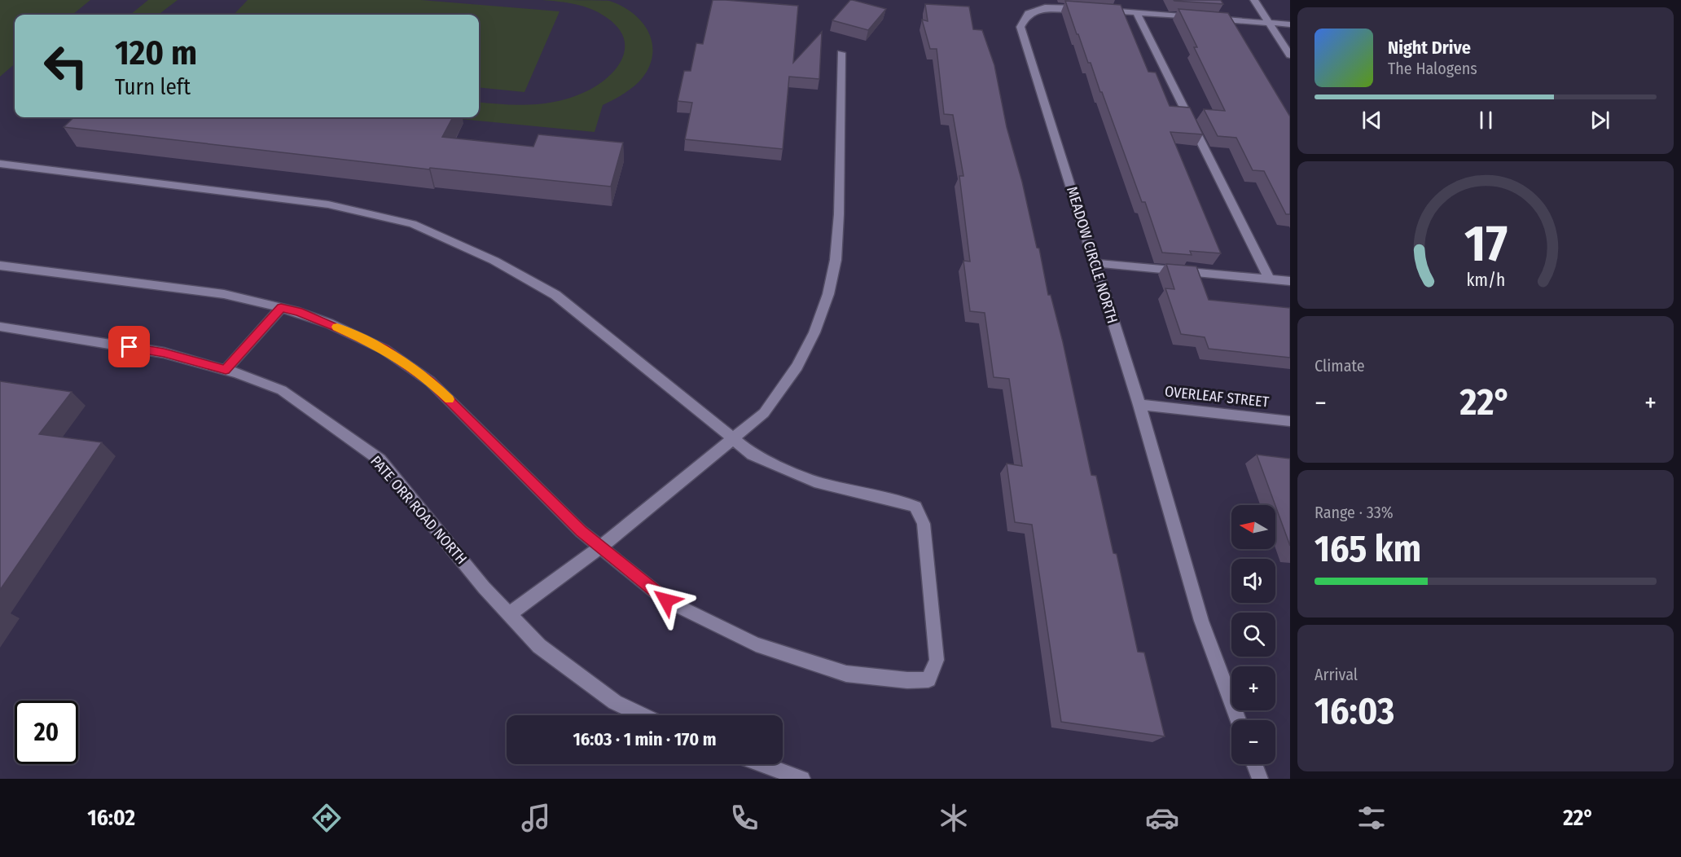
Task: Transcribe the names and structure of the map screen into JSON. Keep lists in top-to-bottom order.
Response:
{
  "streets": {
    "street": ["MEADOW CIRCLE NORTH", "OVERLEAF STREET", "PATE ORR ROAD NORTH"]
  },
  "crossings": [
    ["MEADOW CIRCLE NORTH", "OVERLEAF STREET"]
  ],
  "north": "left",
  "page": {
    "turn": ["120 m", "Turn left"],
    "song": ["Night Drive", "The Halogens"],
    "tile": [
      "Climate",
      ["Range · 33%", "165 km"],
      ["Arrival", "16:03"]
    ],
    "heat": ["−", "22°", "+"],
    "map_buttons": ["+", "−"],
    "limit": "20",
    "trip": "16:03 · 1 min · 170 m",
    "tabs": ["16:02", "22°"],
    "gauge": ["17", "km/h"]
  }
}
